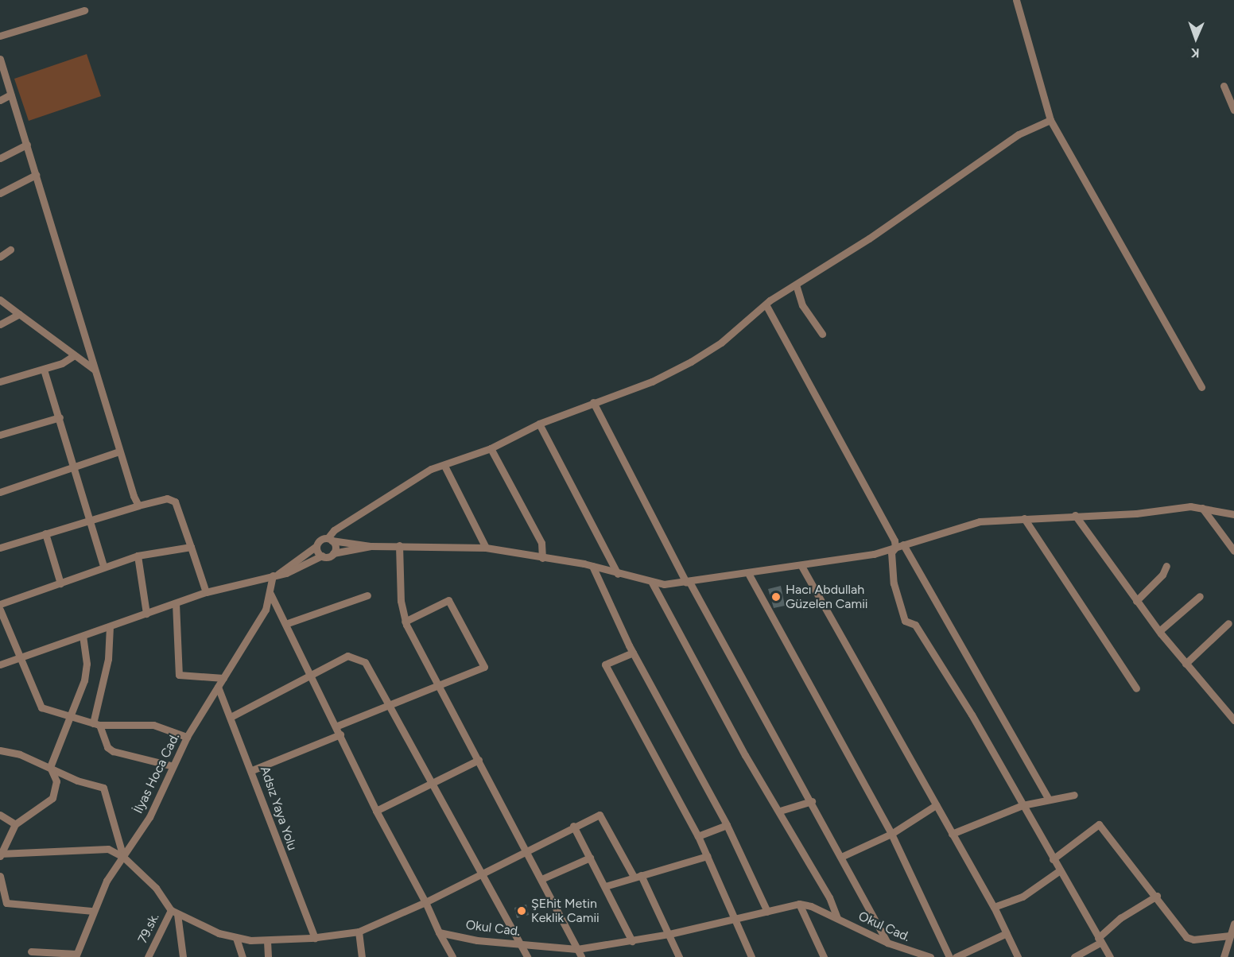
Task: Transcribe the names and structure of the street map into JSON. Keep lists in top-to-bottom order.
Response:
{
  "streets": {
    "street": [
      "İlyas Hoca Cad.",
      "Adsız Yaya Yolu",
      "Okul Cad.",
      "79.sk."
    ]
  },
  "crossings": [
    ["İlyas Hoca Cad.", "Adsız Yaya Yolu"]
  ],
  "places": ["Hacı Abdullah Güzelen Camii", "ŞEhit Metin Keklik Camii"],
  "north": "bottom"
}
